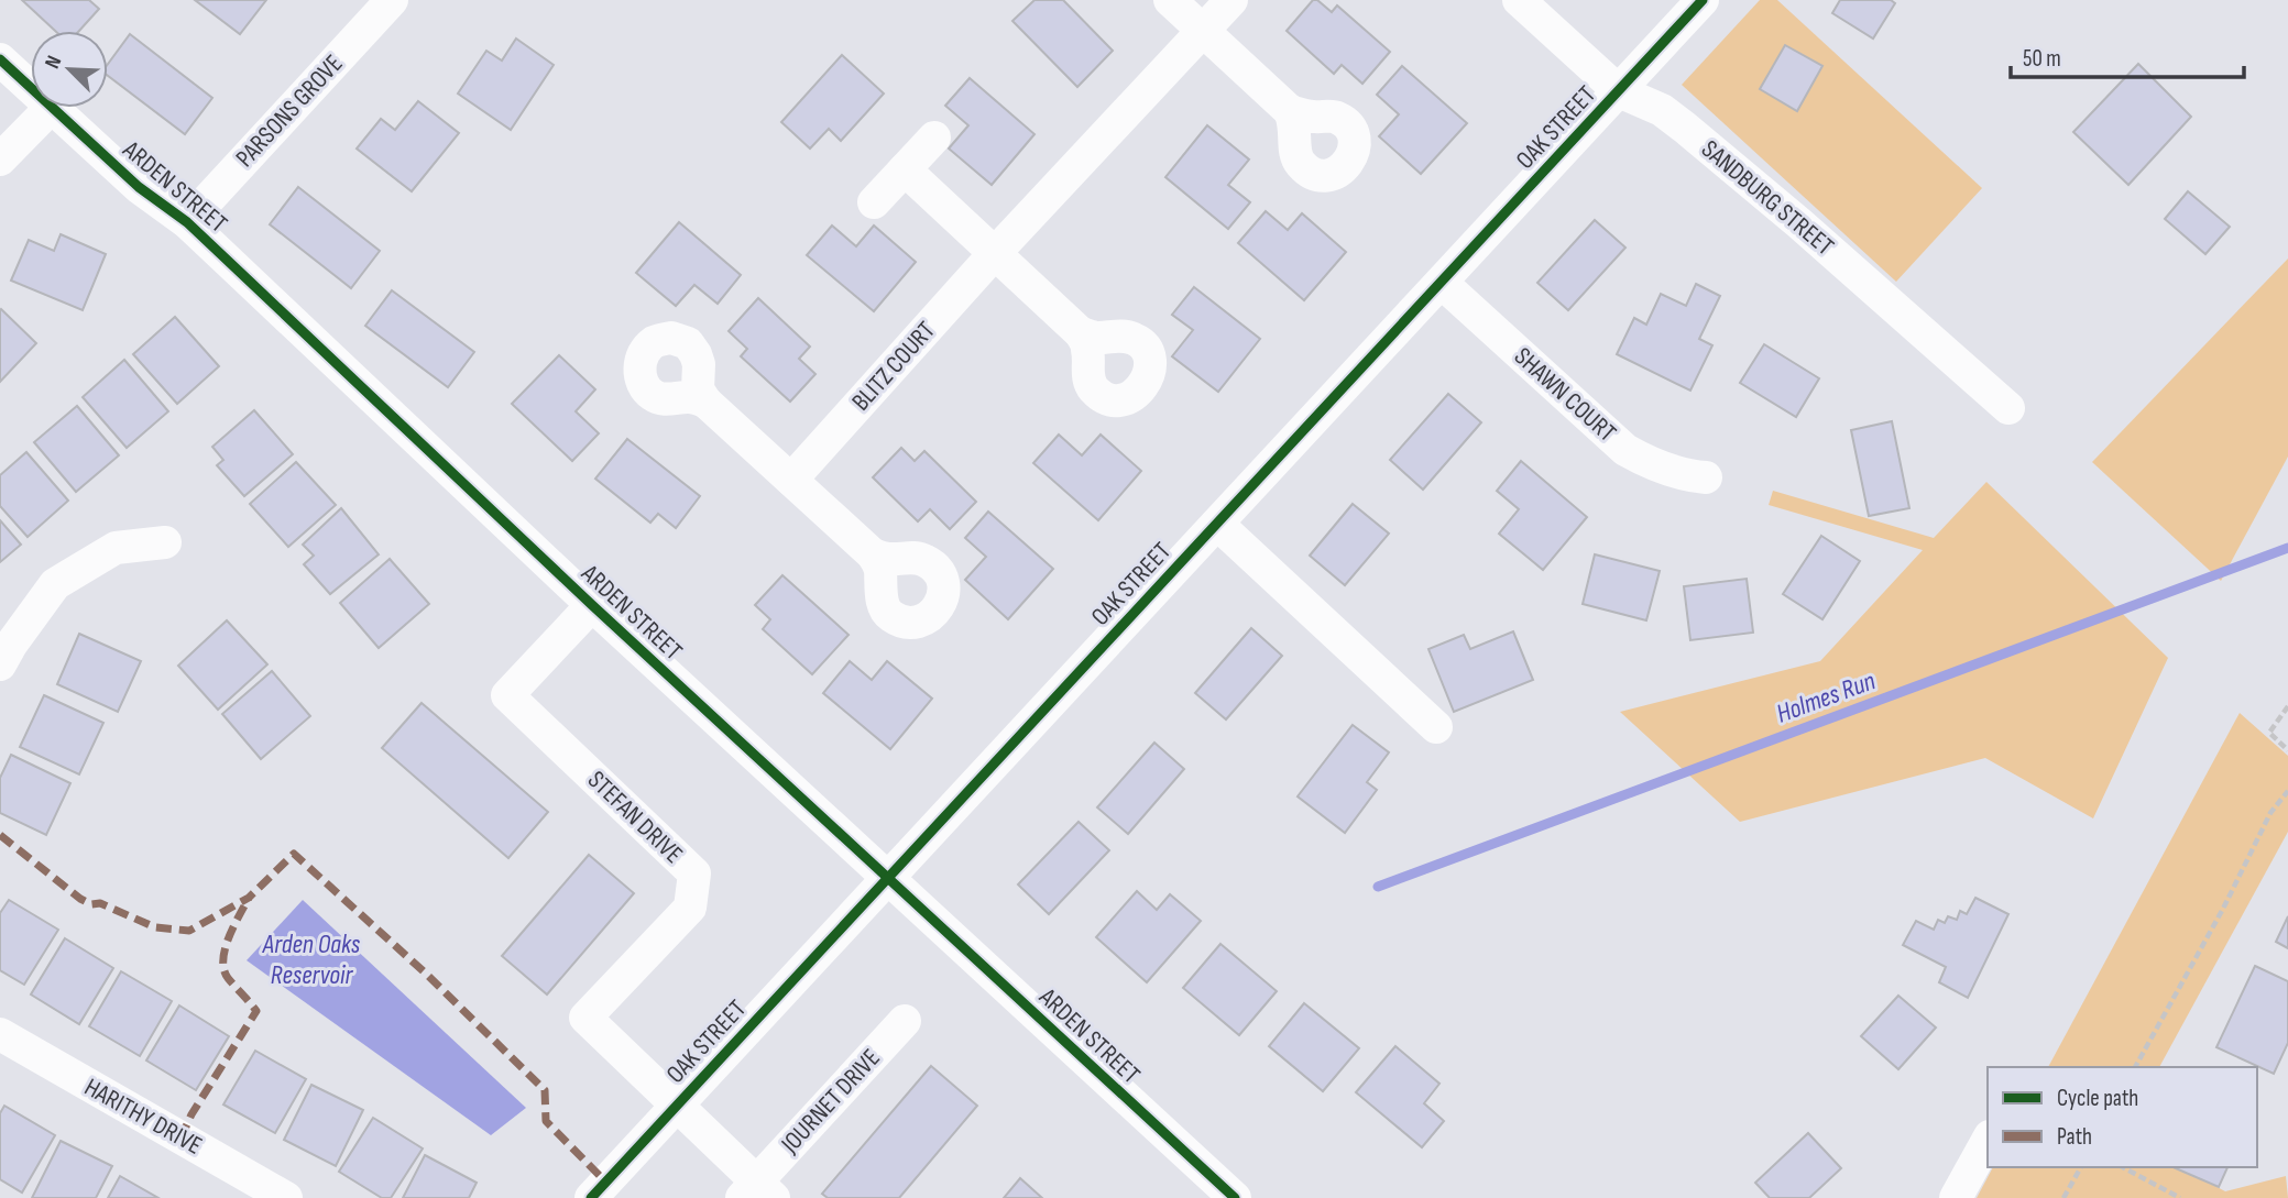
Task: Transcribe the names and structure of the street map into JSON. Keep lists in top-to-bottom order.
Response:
{
  "streets": {
    "street": [
      "PARSONS GROVE",
      "OAK STREET",
      "ARDEN STREET",
      "SANDBURG STREET",
      "BLITZ COURT",
      "SHAWN COURT",
      "STEFAN DRIVE",
      "JOURNET DRIVE",
      "HARITHY DRIVE"
    ]
  },
  "crossings": [
    ["PARSONS GROVE", "ARDEN STREET"],
    ["OAK STREET", "ARDEN STREET"],
    ["OAK STREET", "SANDBURG STREET"],
    ["OAK STREET", "SHAWN COURT"],
    ["OAK STREET", "STEFAN DRIVE"],
    ["OAK STREET", "JOURNET DRIVE"],
    ["ARDEN STREET", "STEFAN DRIVE"],
    ["STEFAN DRIVE", "JOURNET DRIVE"]
  ],
  "water": ["Holmes Run", "Arden Oaks Reservoir"],
  "legend": ["Cycle path", "Path"],
  "scale_bar": "50 m",
  "north": "top left"
}
